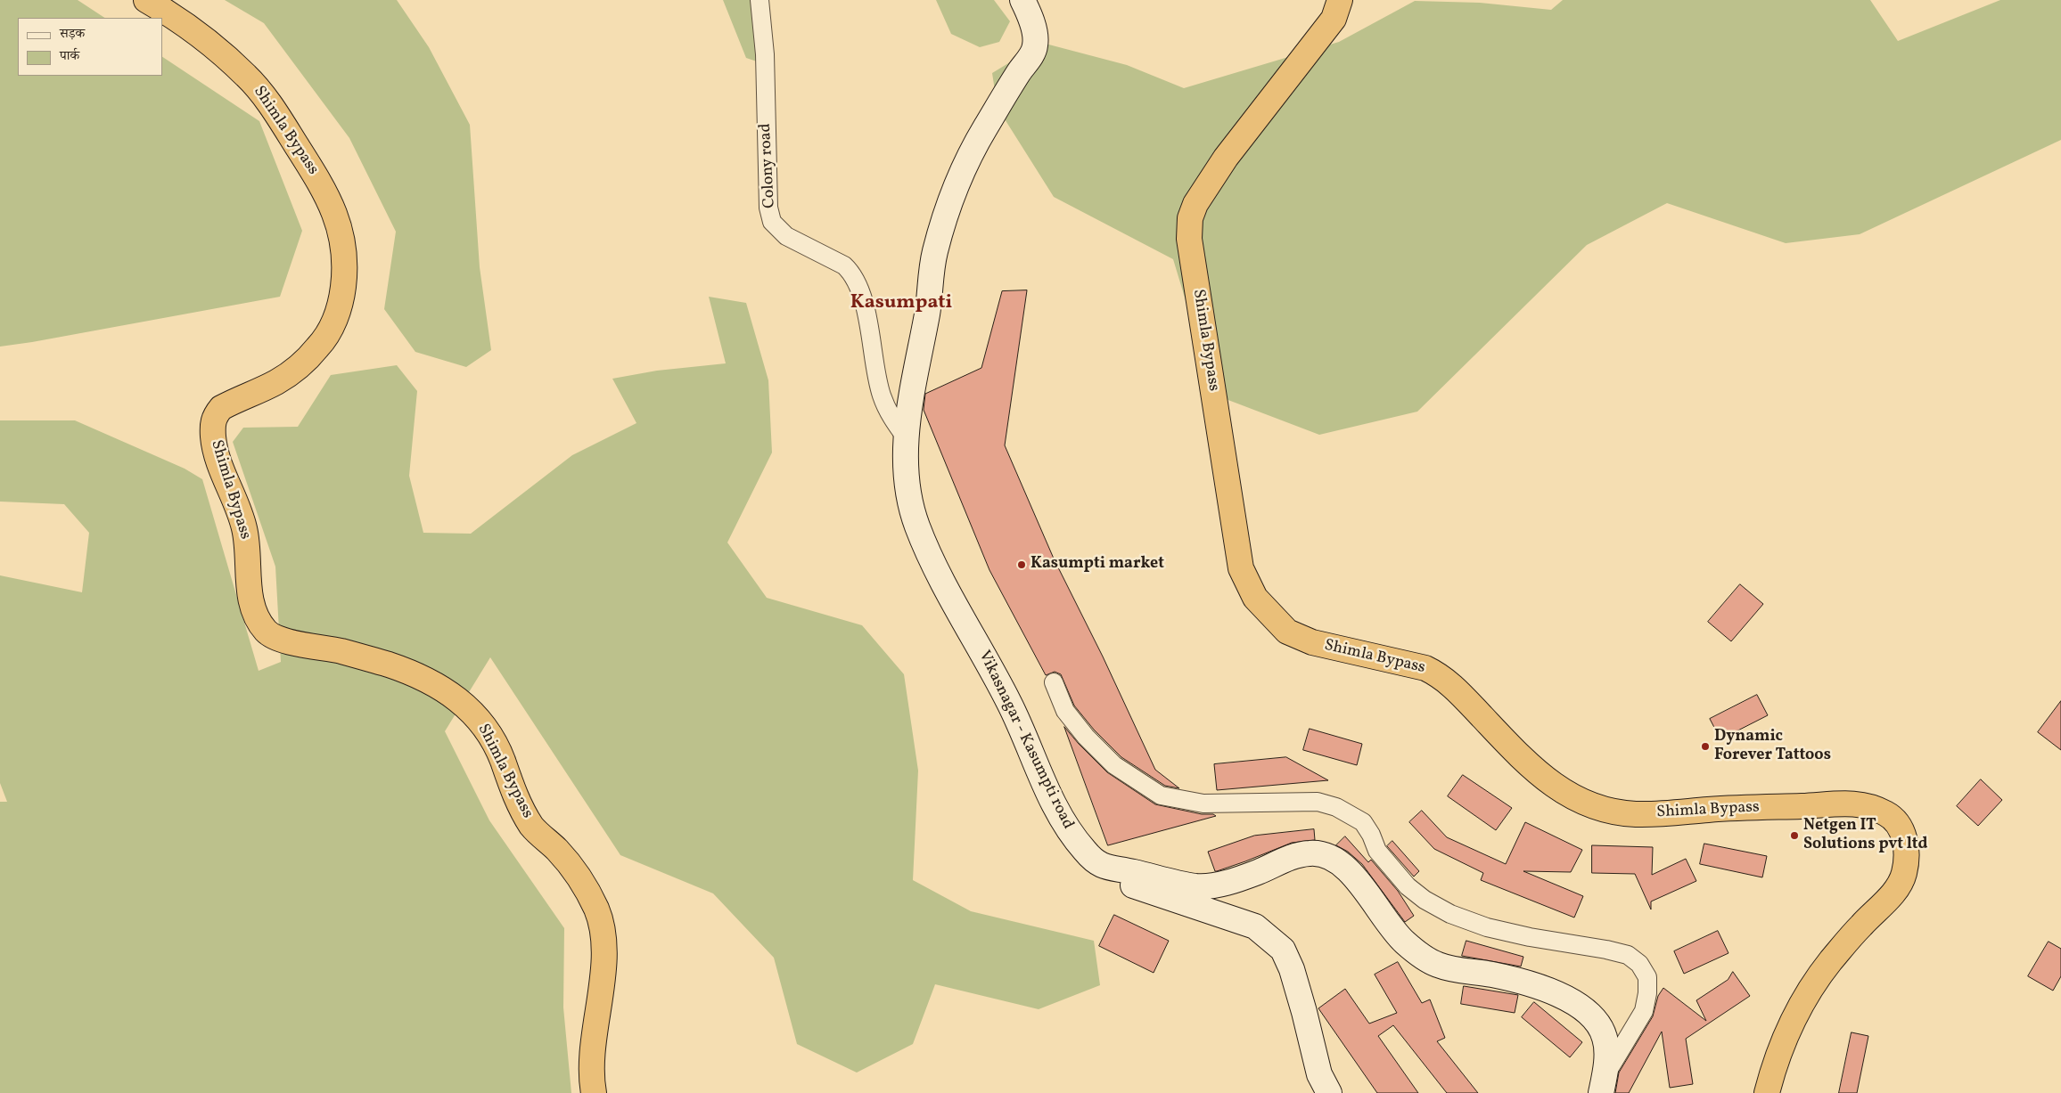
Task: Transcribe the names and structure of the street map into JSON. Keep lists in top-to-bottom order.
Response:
{
  "streets": {
    "highway": ["Shimla Bypass"],
    "street": ["Colony road", "Vikasnagar - Kasumpti road"]
  },
  "crossings": [
    ["Colony road", "Vikasnagar - Kasumpti road"]
  ],
  "districts": ["Kasumpati"],
  "places": ["Kasumpti market", "Dynamic Forever Tattoos", "Netgen IT Solutions pvt ltd"],
  "legend": ["सड़क", "पार्क"]
}
